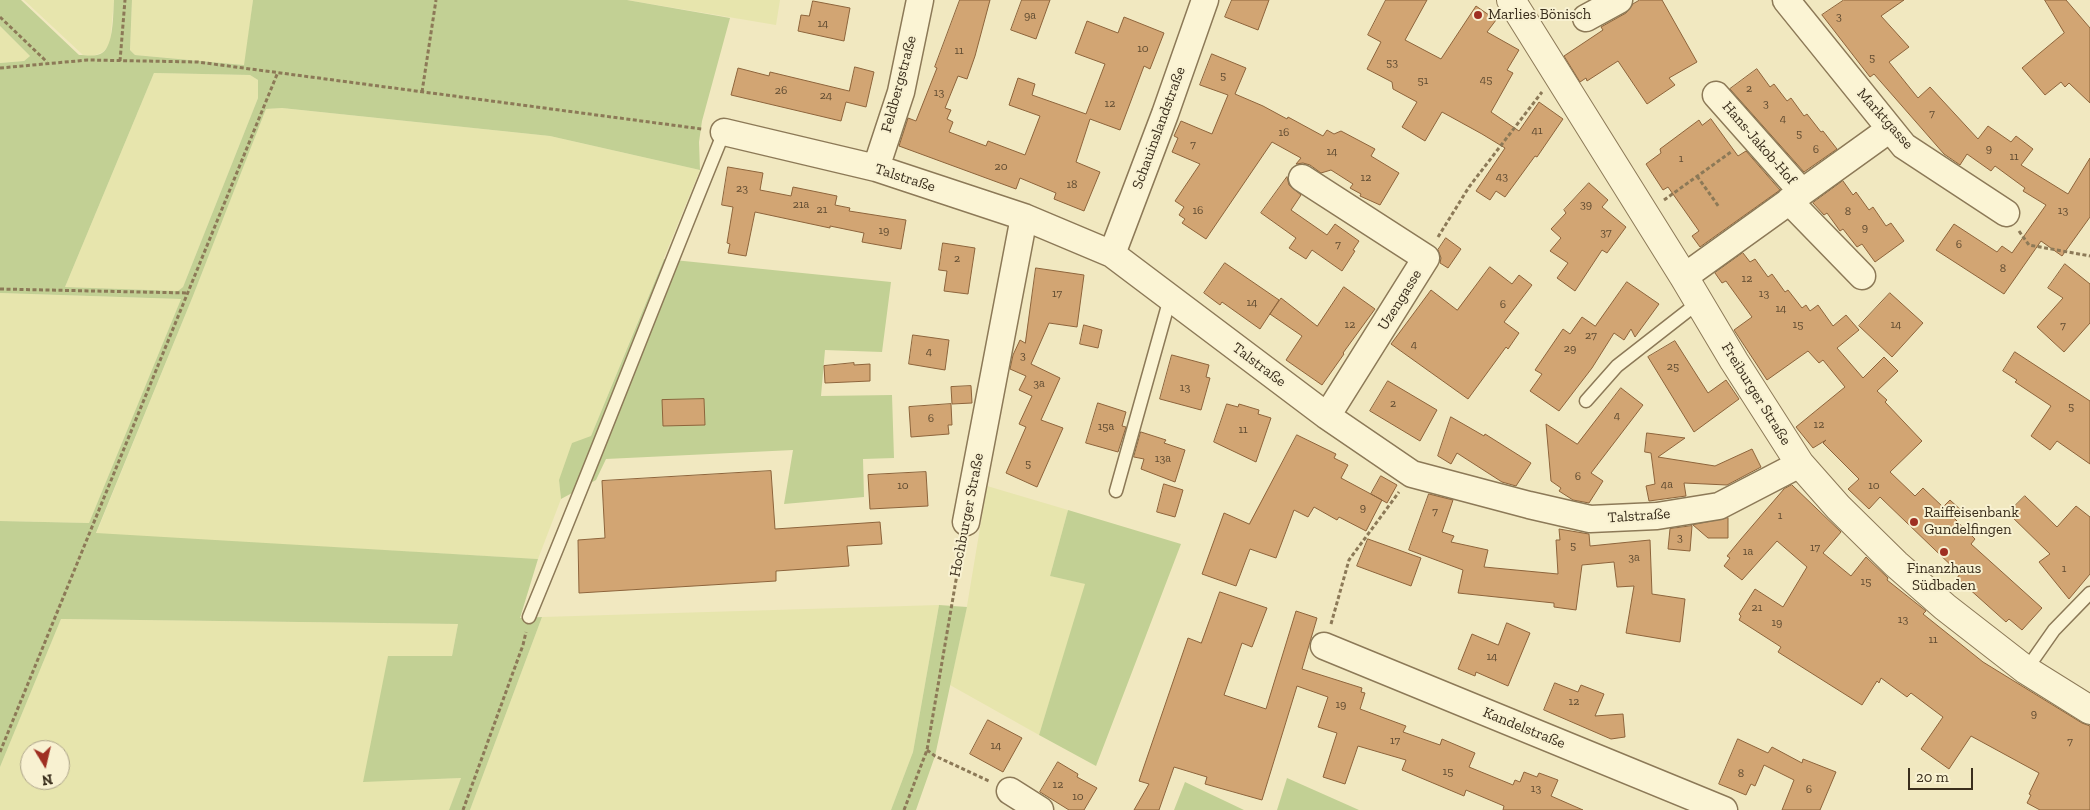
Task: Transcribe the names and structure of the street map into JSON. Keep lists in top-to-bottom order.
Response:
{
  "streets": {
    "street": [
      "Feldbergstraße",
      "Marktgasse",
      "Schauinslandstraße",
      "Hans-Jakob-Hof",
      "Talstraße",
      "Uzengasse",
      "Freiburger Straße",
      "Hochburger Straße",
      "Kandelstraße"
    ]
  },
  "crossings": [
    ["Feldbergstraße", "Talstraße"],
    ["Marktgasse", "Hans-Jakob-Hof"],
    ["Schauinslandstraße", "Talstraße"],
    ["Hans-Jakob-Hof", "Freiburger Straße"],
    ["Talstraße", "Uzengasse"],
    ["Talstraße", "Freiburger Straße"],
    ["Talstraße", "Hochburger Straße"]
  ],
  "places": ["Marlies Bönisch", "Raiffeisenbank Gundelfingen", "Finanzhaus Südbaden"],
  "house_numbers": [
    "9a",
    "3",
    "14",
    "10",
    "11",
    "5",
    "53",
    "5",
    "45",
    "51",
    "2",
    "26",
    "13",
    "24",
    "12",
    "3",
    "7",
    "4",
    "41",
    "16",
    "5",
    "7",
    "9",
    "6",
    "14",
    "11",
    "1",
    "20",
    "43",
    "12",
    "18",
    "23",
    "21a",
    "39",
    "21",
    "16",
    "13",
    "8",
    "9",
    "19",
    "37",
    "7",
    "6",
    "2",
    "8",
    "12",
    "17",
    "13",
    "14",
    "6",
    "14",
    "12",
    "15",
    "14",
    "7",
    "27",
    "4",
    "29",
    "4",
    "3",
    "25",
    "3a",
    "13",
    "2",
    "5",
    "4",
    "6",
    "12",
    "15a",
    "11",
    "13a",
    "5",
    "6",
    "4a",
    "10",
    "10",
    "9",
    "7",
    "1",
    "3",
    "5",
    "17",
    "1a",
    "3a",
    "1",
    "15",
    "21",
    "13",
    "19",
    "11",
    "14",
    "12",
    "19",
    "9",
    "17",
    "7",
    "14",
    "15",
    "8",
    "12",
    "13",
    "6",
    "10"
  ],
  "scale_bar": "20 m",
  "north": "bottom"
}
